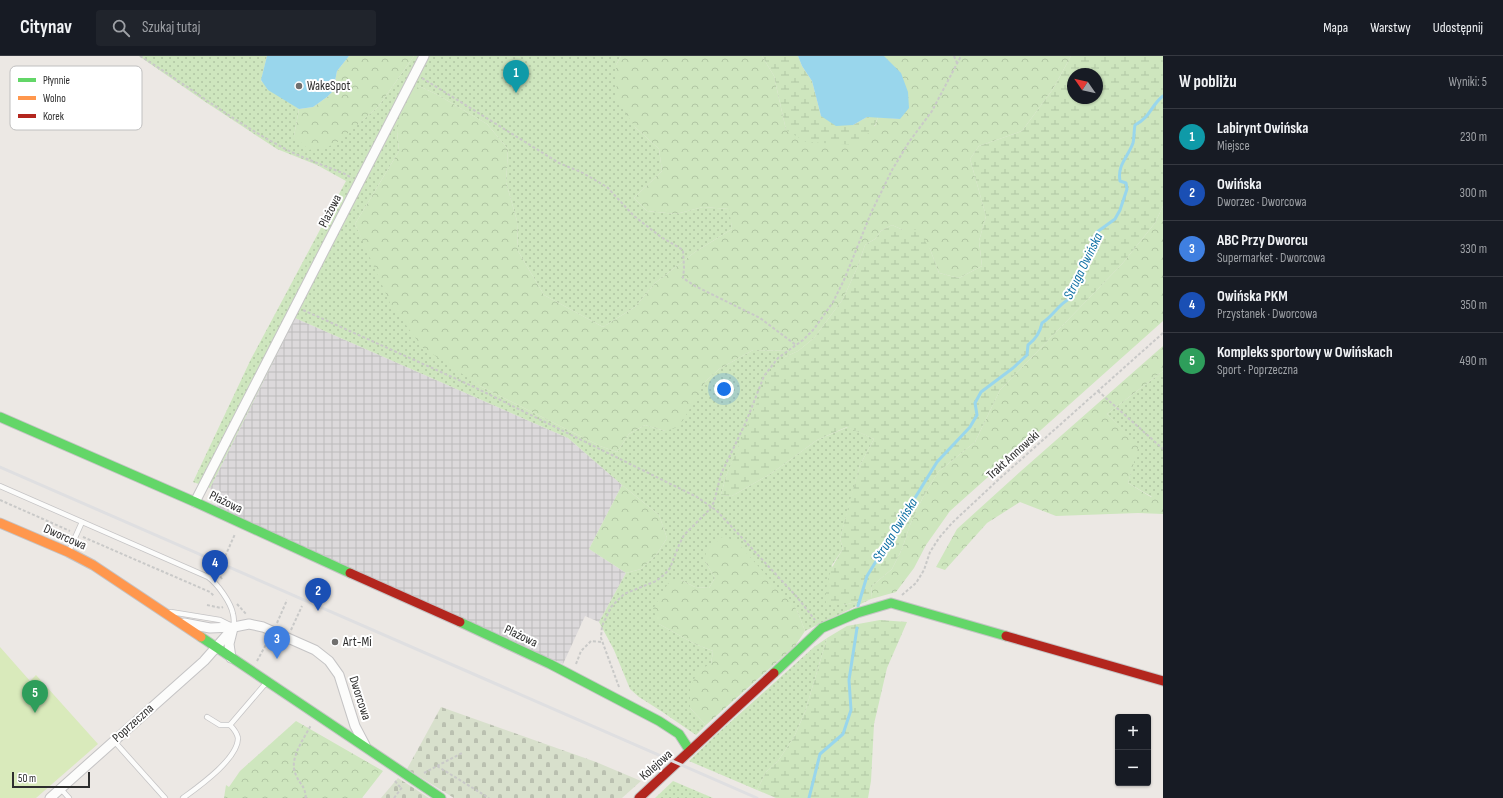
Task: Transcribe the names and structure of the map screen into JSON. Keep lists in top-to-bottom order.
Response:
{
  "streets": {
    "street": [
      "Plażowa",
      "Dworcowa",
      "Poprzeczna",
      "Kolejowa"
    ],
    "path": ["Trakt Annowski"]
  },
  "crossings": [
    ["Plażowa", "Kolejowa"],
    ["Trakt Annowski", "Kolejowa"],
    ["Dworcowa", "Poprzeczna"]
  ],
  "water": ["Struga Owińska"],
  "places": ["WakeSpot", "Art-Mi"],
  "legend": ["Płynnie", "Wolno", "Korek"],
  "scale_bar": "50 m",
  "north": "top left",
  "page": {
    "header": "Citynav",
    "search": "Szukaj tutaj",
    "nav": ["Mapa", "Warstwy", "Udostępnij"],
    "heading": ["W pobliżu", "Wyniki: 5"],
    "pins": [
      "1",
      "4",
      "2",
      "3",
      "5"
    ],
    "list": [
      {
        "mark": "1",
        "name": "Labirynt Owińska",
        "note": "Miejsce",
        "value": "230 m"
      },
      {
        "mark": "2",
        "name": "Owińska",
        "note": "Dworzec · Dworcowa",
        "value": "300 m"
      },
      {
        "mark": "3",
        "name": "ABC Przy Dworcu",
        "note": "Supermarket · Dworcowa",
        "value": "330 m"
      },
      {
        "mark": "4",
        "name": "Owińska PKM",
        "note": "Przystanek · Dworcowa",
        "value": "350 m"
      },
      {
        "mark": "5",
        "name": "Kompleks sportowy w Owińskach",
        "note": "Sport · Poprzeczna",
        "value": "490 m"
      }
    ],
    "map_buttons": ["+", "−"],
    "scale": "50 m"
  }
}
